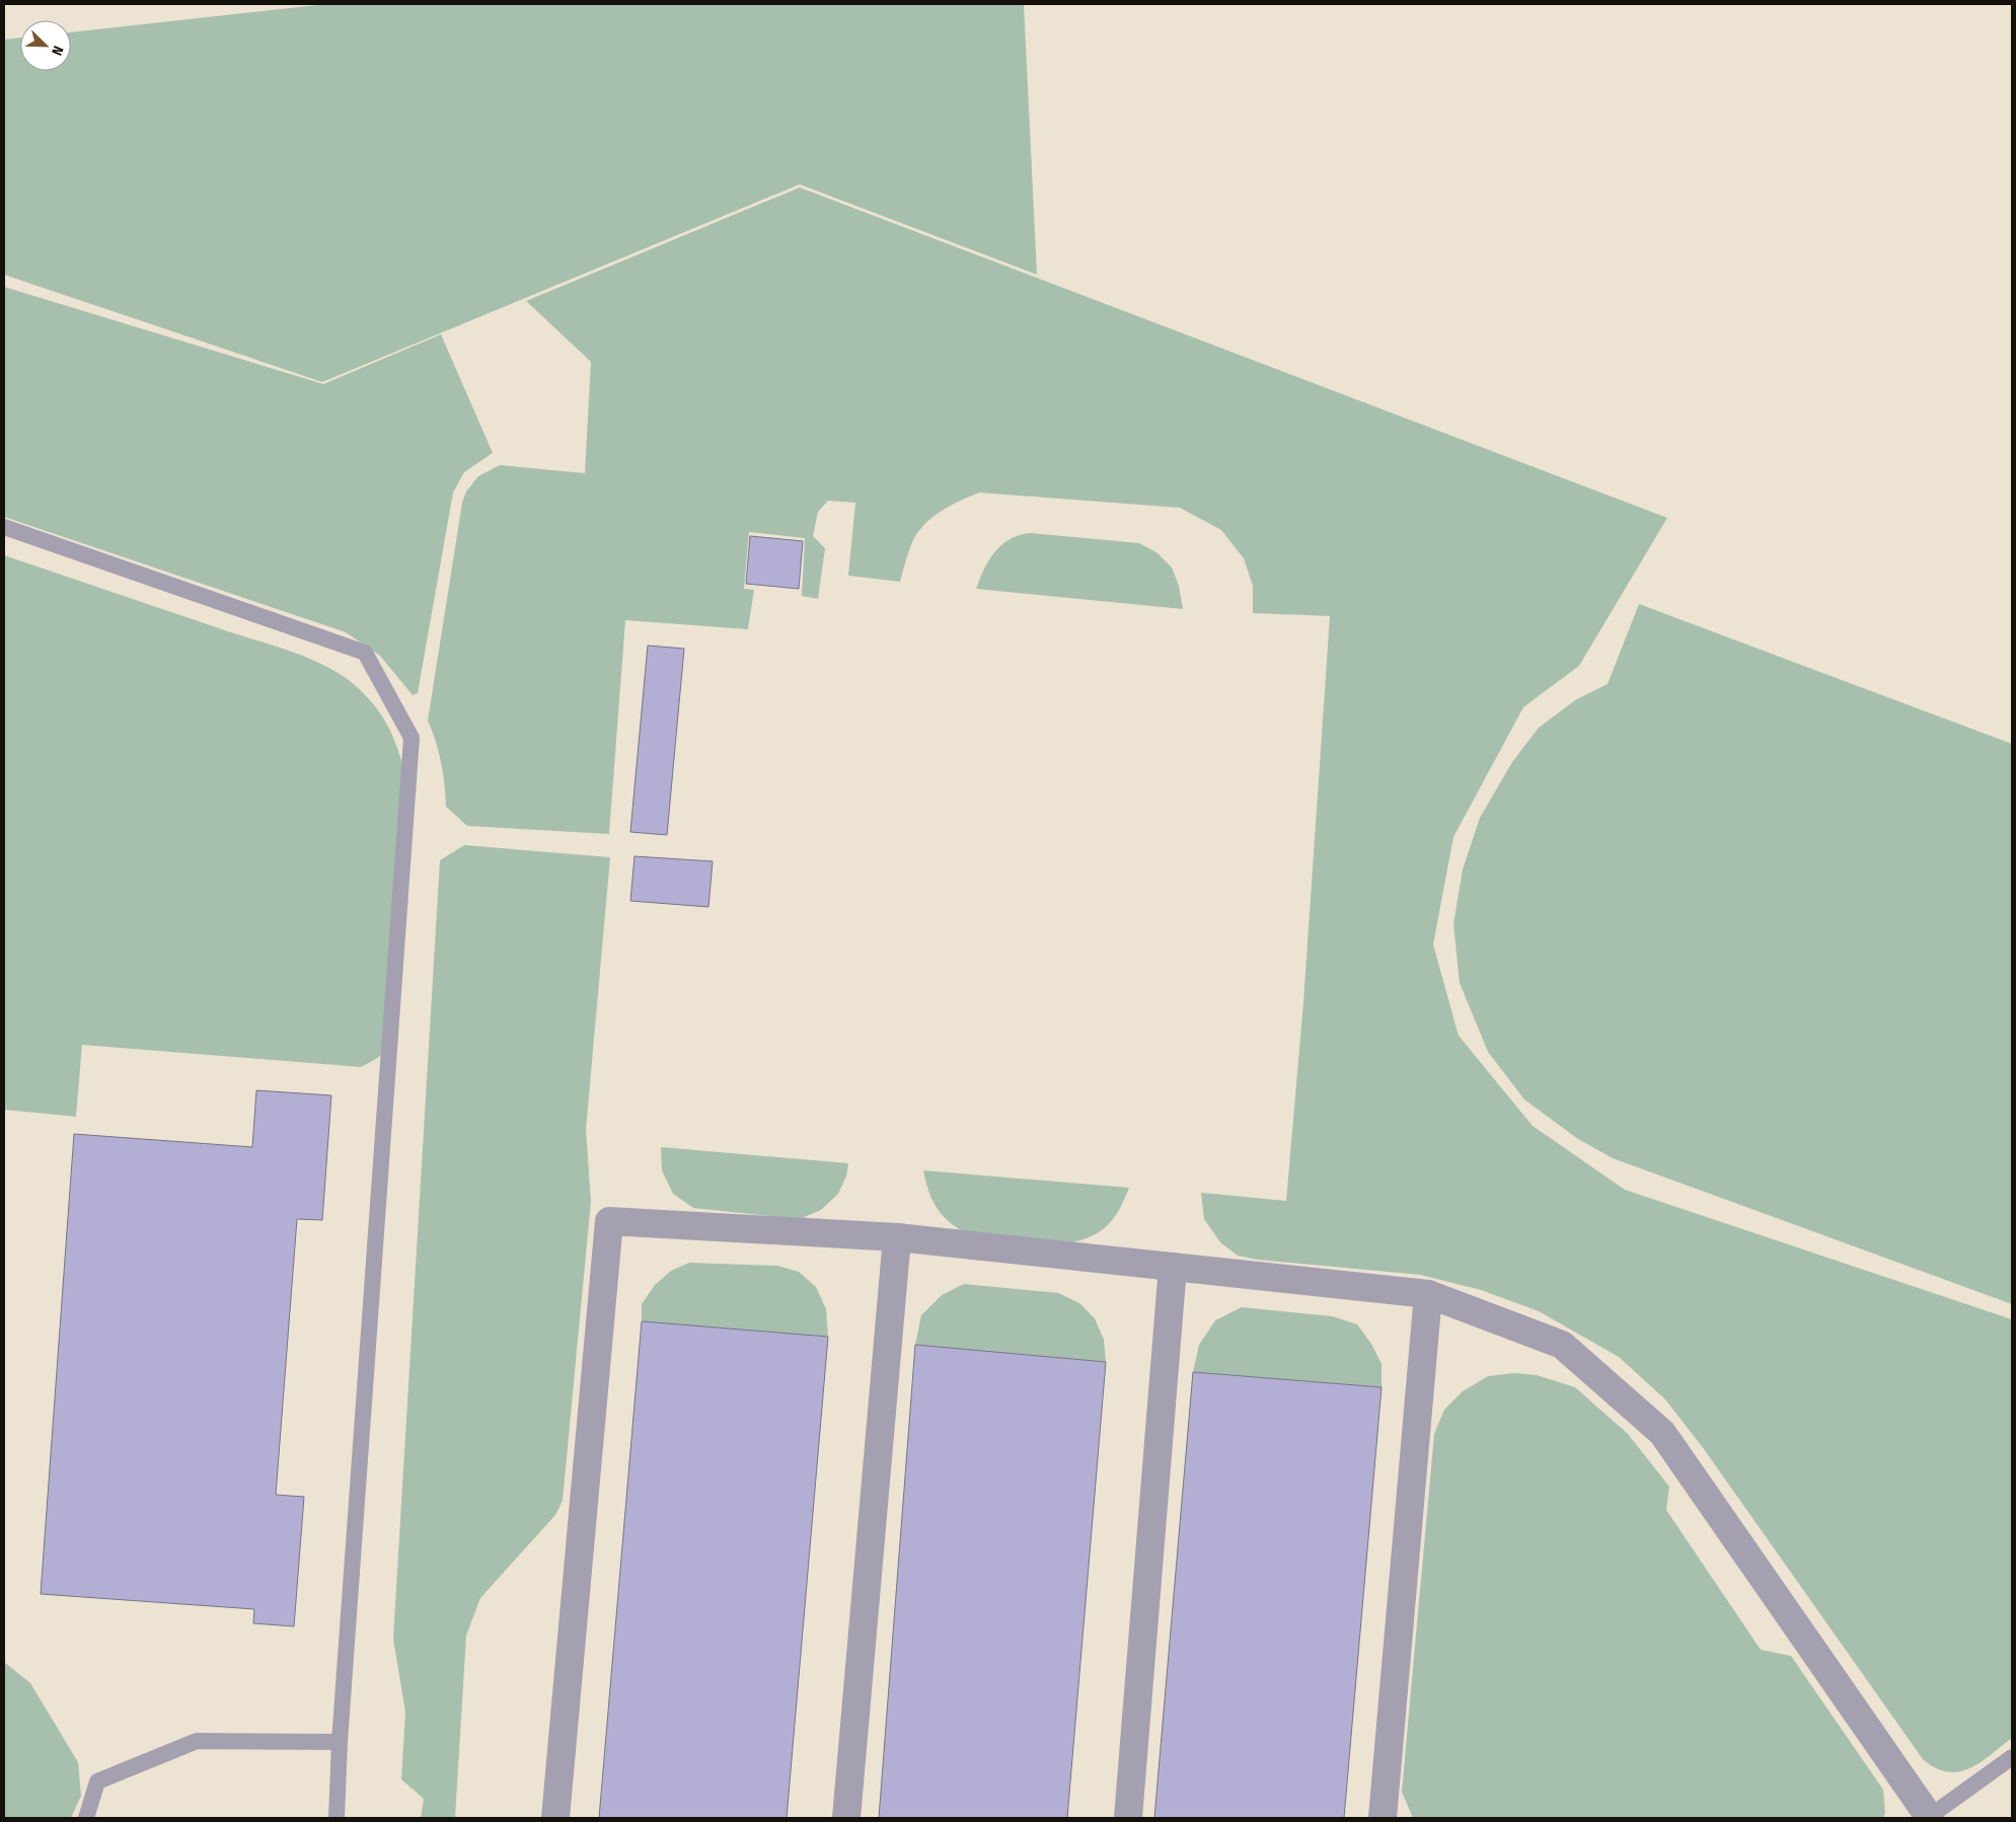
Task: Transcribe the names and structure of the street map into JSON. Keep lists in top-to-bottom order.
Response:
{
  "north": "bottom right"
}
